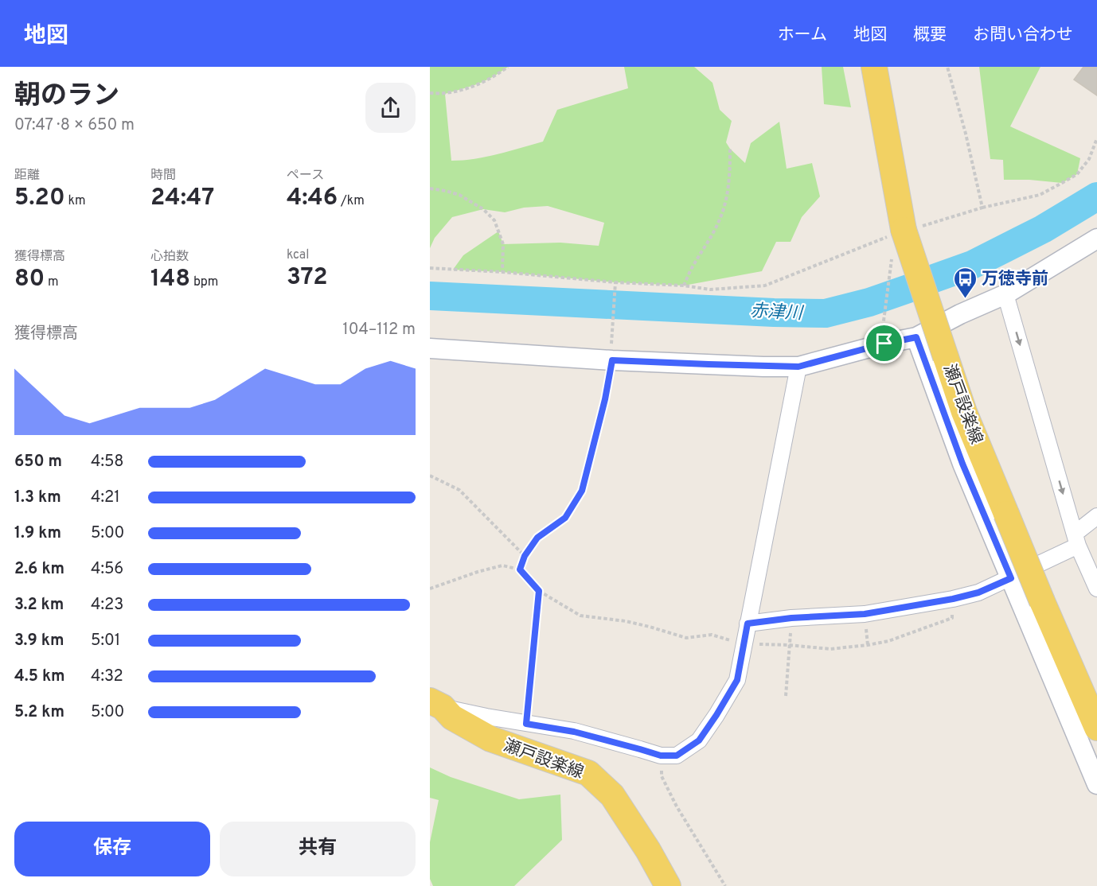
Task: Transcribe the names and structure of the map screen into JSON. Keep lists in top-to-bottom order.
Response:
{
  "streets": {
    "main road": ["瀬戸設楽線"]
  },
  "water": ["赤津川"],
  "places": {
    "bus stop": ["万徳寺前"]
  },
  "page": {
    "header": "地図",
    "nav": [
      "ホーム",
      "地図",
      "概要",
      "お問い合わせ"
    ],
    "heading": ["朝のラン", "07:47 · 8 × 650 m"],
    "stats": [
      ["距離", "5.20 km"],
      ["時間", "24:47"],
      ["ペース", "4:46 /km"],
      ["獲得標高", "80 m"],
      ["心拍数", "148 bpm"],
      ["kcal", "372"]
    ],
    "chart": ["獲得標高", "104–112 m"],
    "list": [
      {
        "name": "650 m",
        "note": "4:58"
      },
      {
        "name": "1.3 km",
        "note": "4:21"
      },
      {
        "name": "1.9 km",
        "note": "5:00"
      },
      {
        "name": "2.6 km",
        "note": "4:56"
      },
      {
        "name": "3.2 km",
        "note": "4:23"
      },
      {
        "name": "3.9 km",
        "note": "5:01"
      },
      {
        "name": "4.5 km",
        "note": "4:32"
      },
      {
        "name": "5.2 km",
        "note": "5:00"
      }
    ],
    "buttons": ["保存", "共有"]
  }
}
